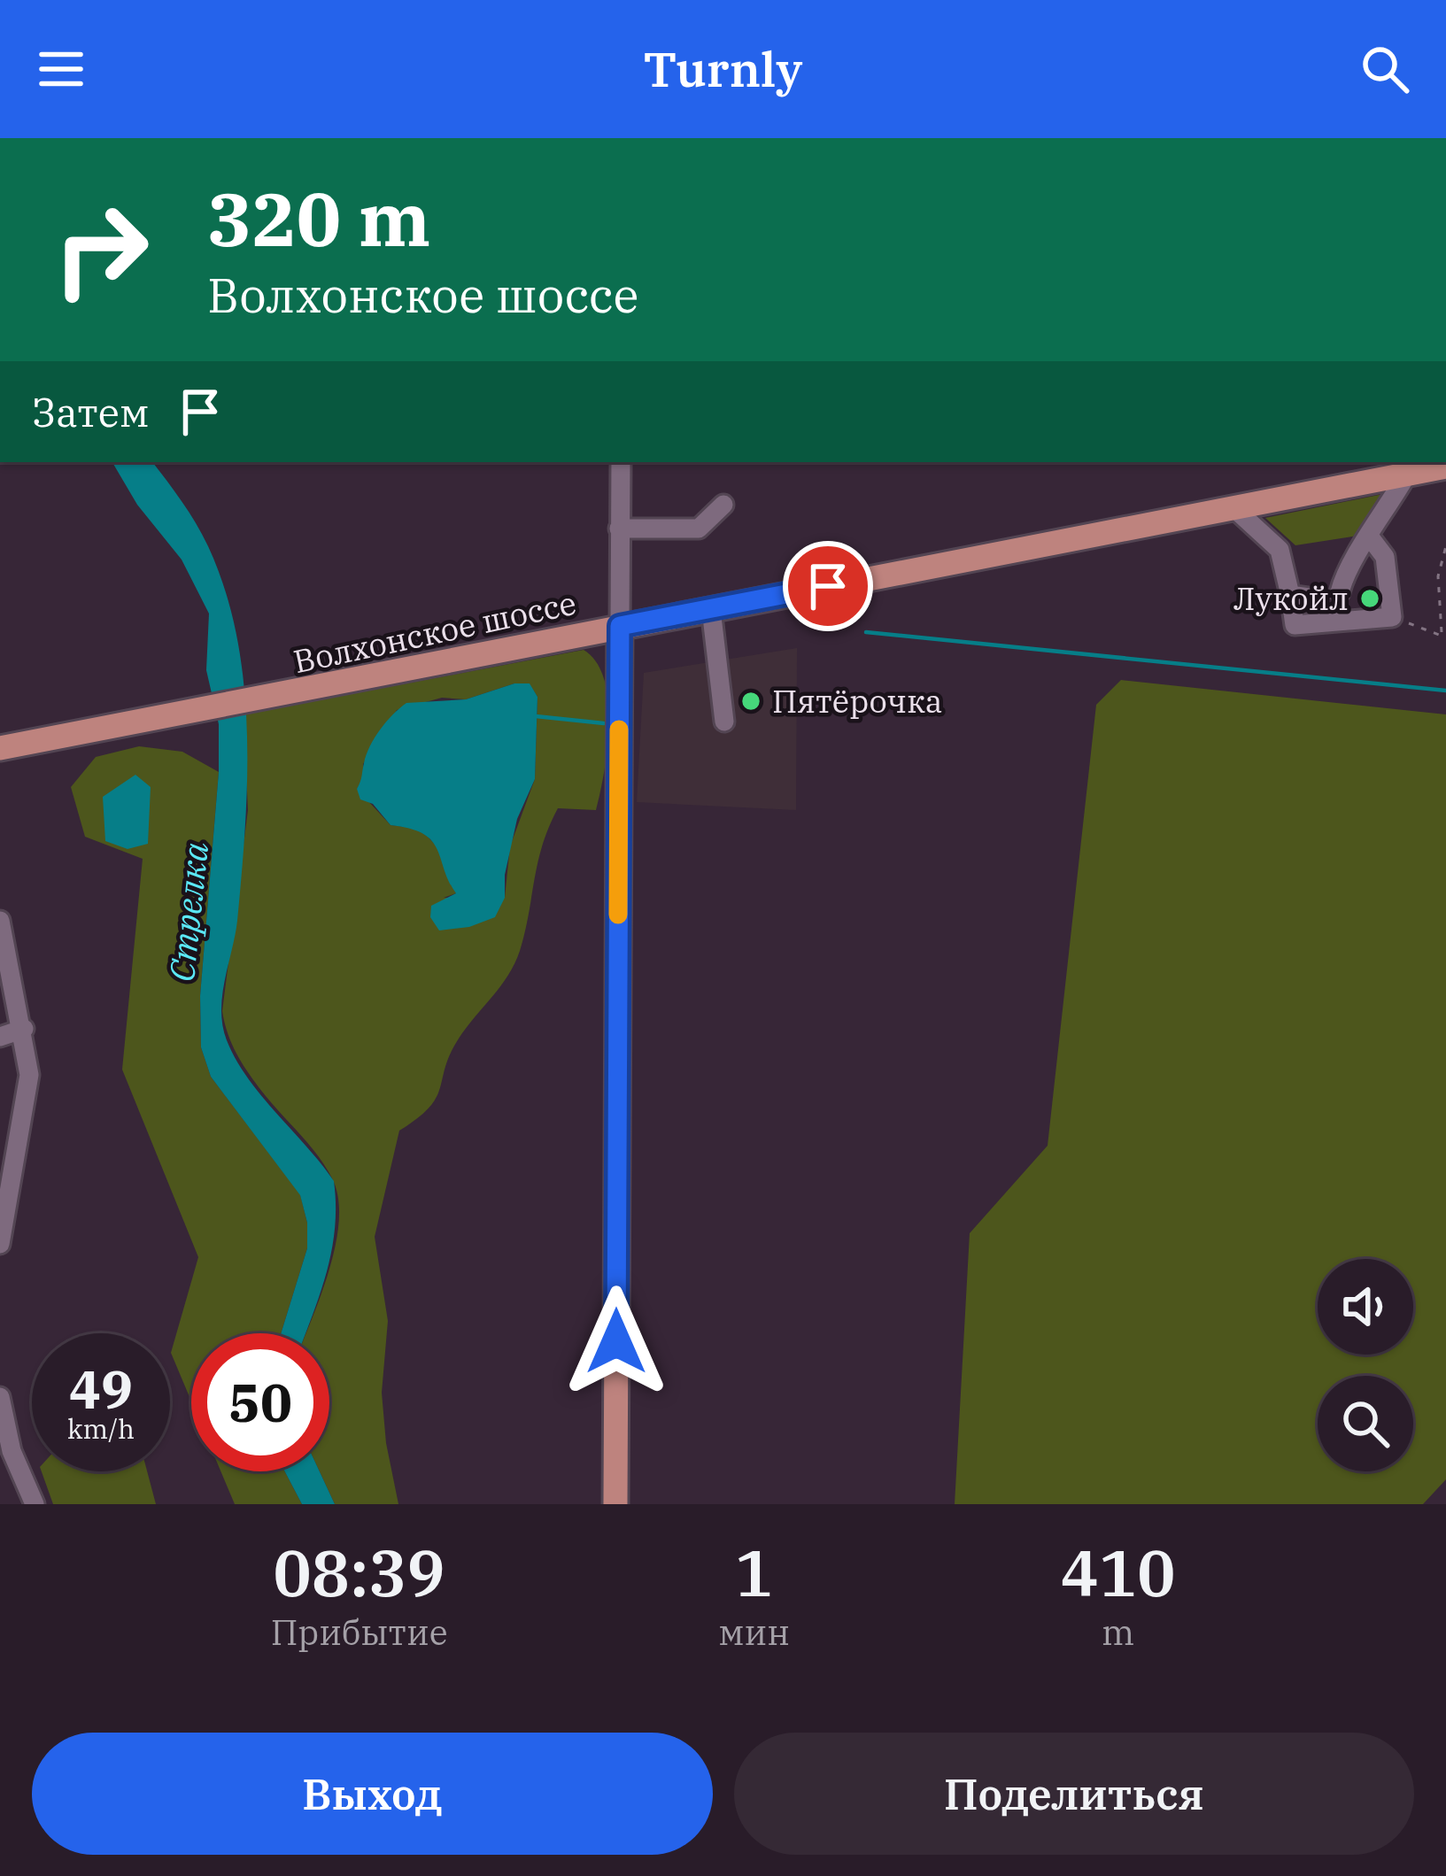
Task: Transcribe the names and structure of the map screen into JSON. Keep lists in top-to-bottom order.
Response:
{
  "streets": {
    "main road": ["Волхонское шоссе"]
  },
  "water": ["Стрелка"],
  "places": ["Лукойл", "Пятёрочка"],
  "page": {
    "header": "Turnly",
    "turn": ["320 m", "Волхонское шоссе"],
    "then": "Затем",
    "speed": "49 km/h",
    "limit": "50",
    "eta": [
      "08:39",
      "Прибытие",
      "1",
      "мин",
      "410",
      "m"
    ],
    "buttons": ["Выход", "Поделиться"]
  }
}
